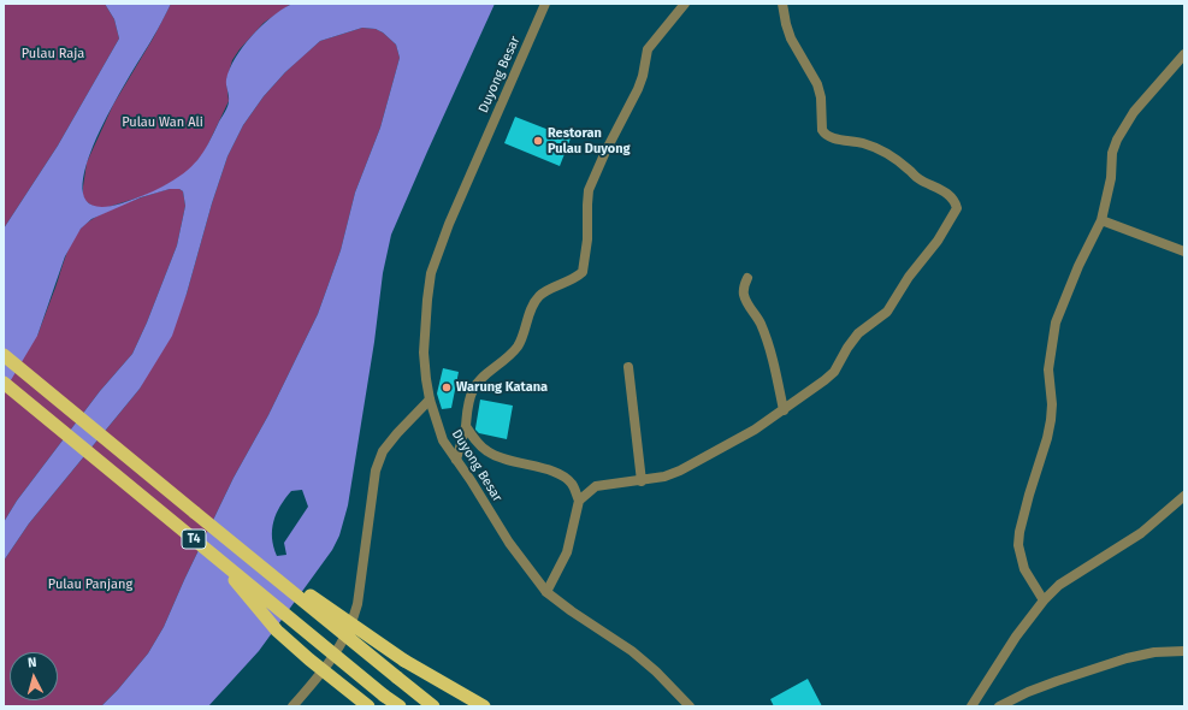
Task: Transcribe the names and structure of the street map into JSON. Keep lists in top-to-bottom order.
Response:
{
  "streets": {
    "highway": ["T4"],
    "street": ["Duyong Besar"]
  },
  "parks": ["Pulau Raja", "Pulau Wan Ali", "Pulau Panjang"],
  "places": ["Restoran Pulau Duyong", "Warung Katana"],
  "north": "top"
}
